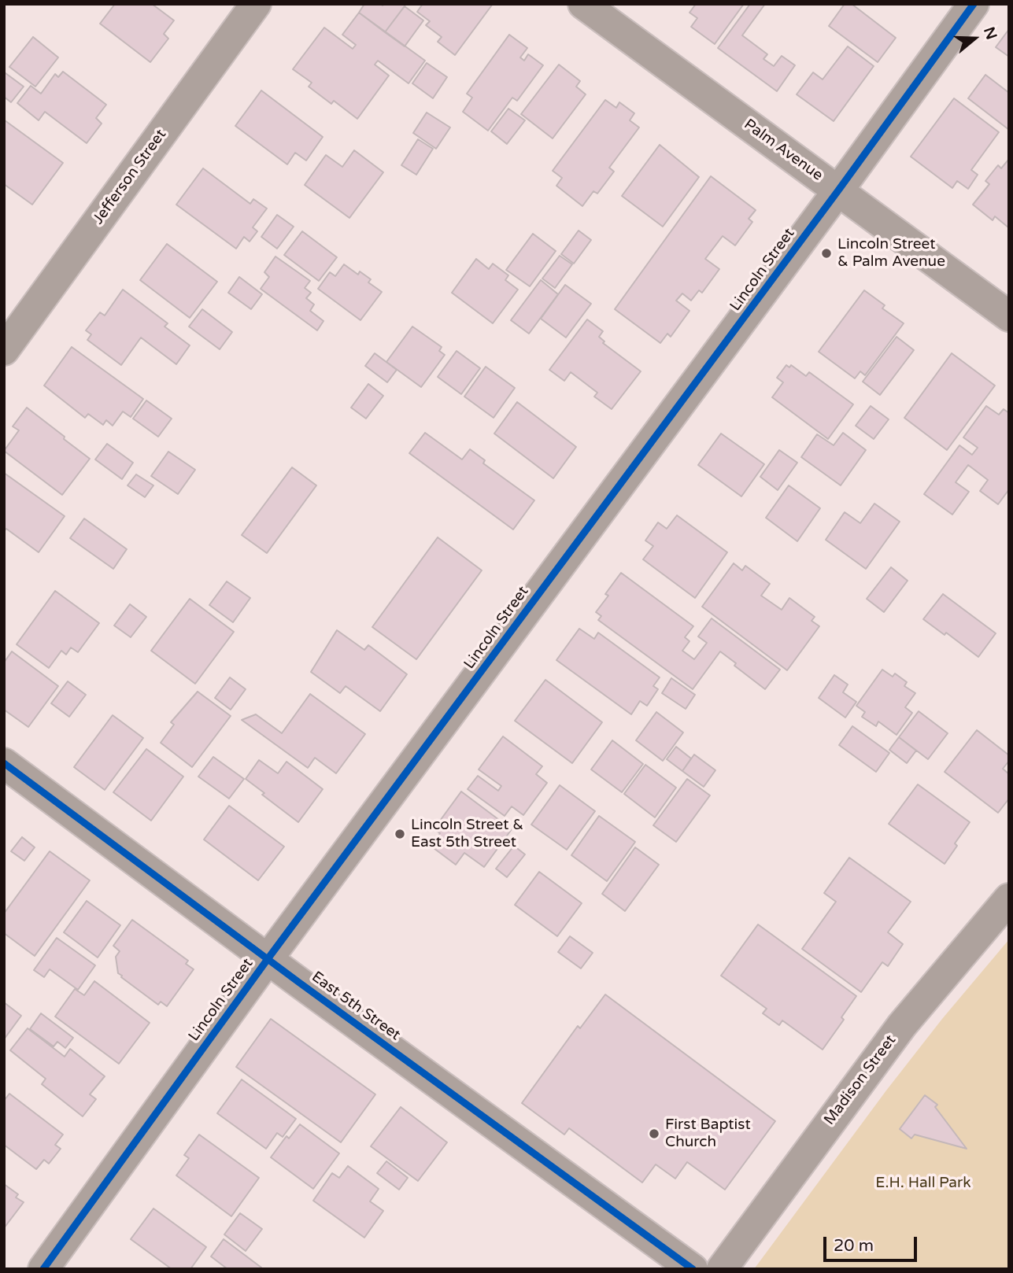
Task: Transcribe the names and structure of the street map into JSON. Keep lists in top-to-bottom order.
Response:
{
  "streets": {
    "street": [
      "Palm Avenue",
      "Jefferson Street",
      "Lincoln Street",
      "East 5th Street",
      "Madison Street"
    ]
  },
  "crossings": [
    ["Palm Avenue", "Lincoln Street"],
    ["Lincoln Street", "East 5th Street"]
  ],
  "parks": ["E.H. Hall Park"],
  "places": ["Lincoln Street & Palm Avenue", "Lincoln Street & East 5th Street", "First Baptist Church"],
  "scale_bar": "20 m",
  "north": "right"
}
